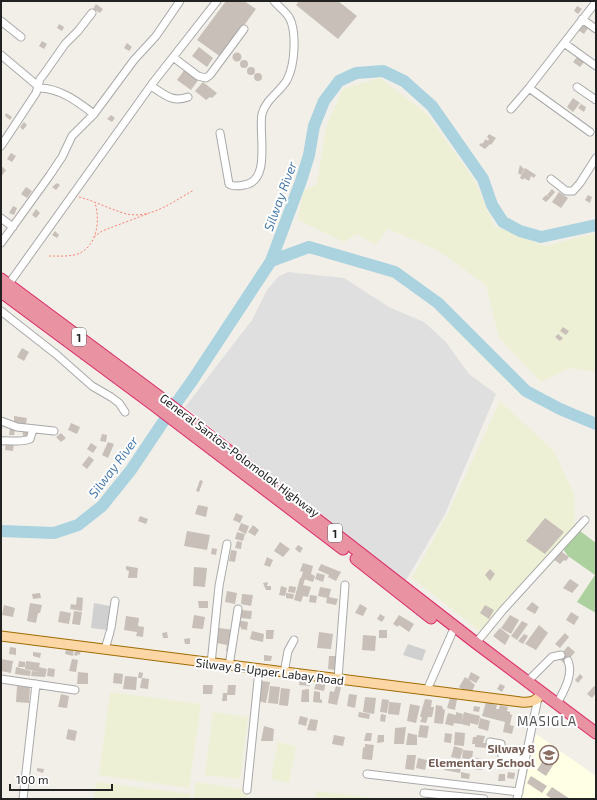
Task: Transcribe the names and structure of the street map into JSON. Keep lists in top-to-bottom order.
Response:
{
  "streets": {
    "highway": ["1", "General Santos-Polomolok Highway"],
    "main road": ["Silway 8-Upper Labay Road"]
  },
  "crossings": [
    ["1", "General Santos-Polomolok Highway"],
    ["1", "Silway 8-Upper Labay Road"],
    ["General Santos-Polomolok Highway", "Silway 8-Upper Labay Road"]
  ],
  "districts": ["MASIGLA"],
  "water": ["Silway River"],
  "places": {
    "school or university": ["Silway 8 Elementary School"]
  },
  "scale_bar": "100 m"
}
